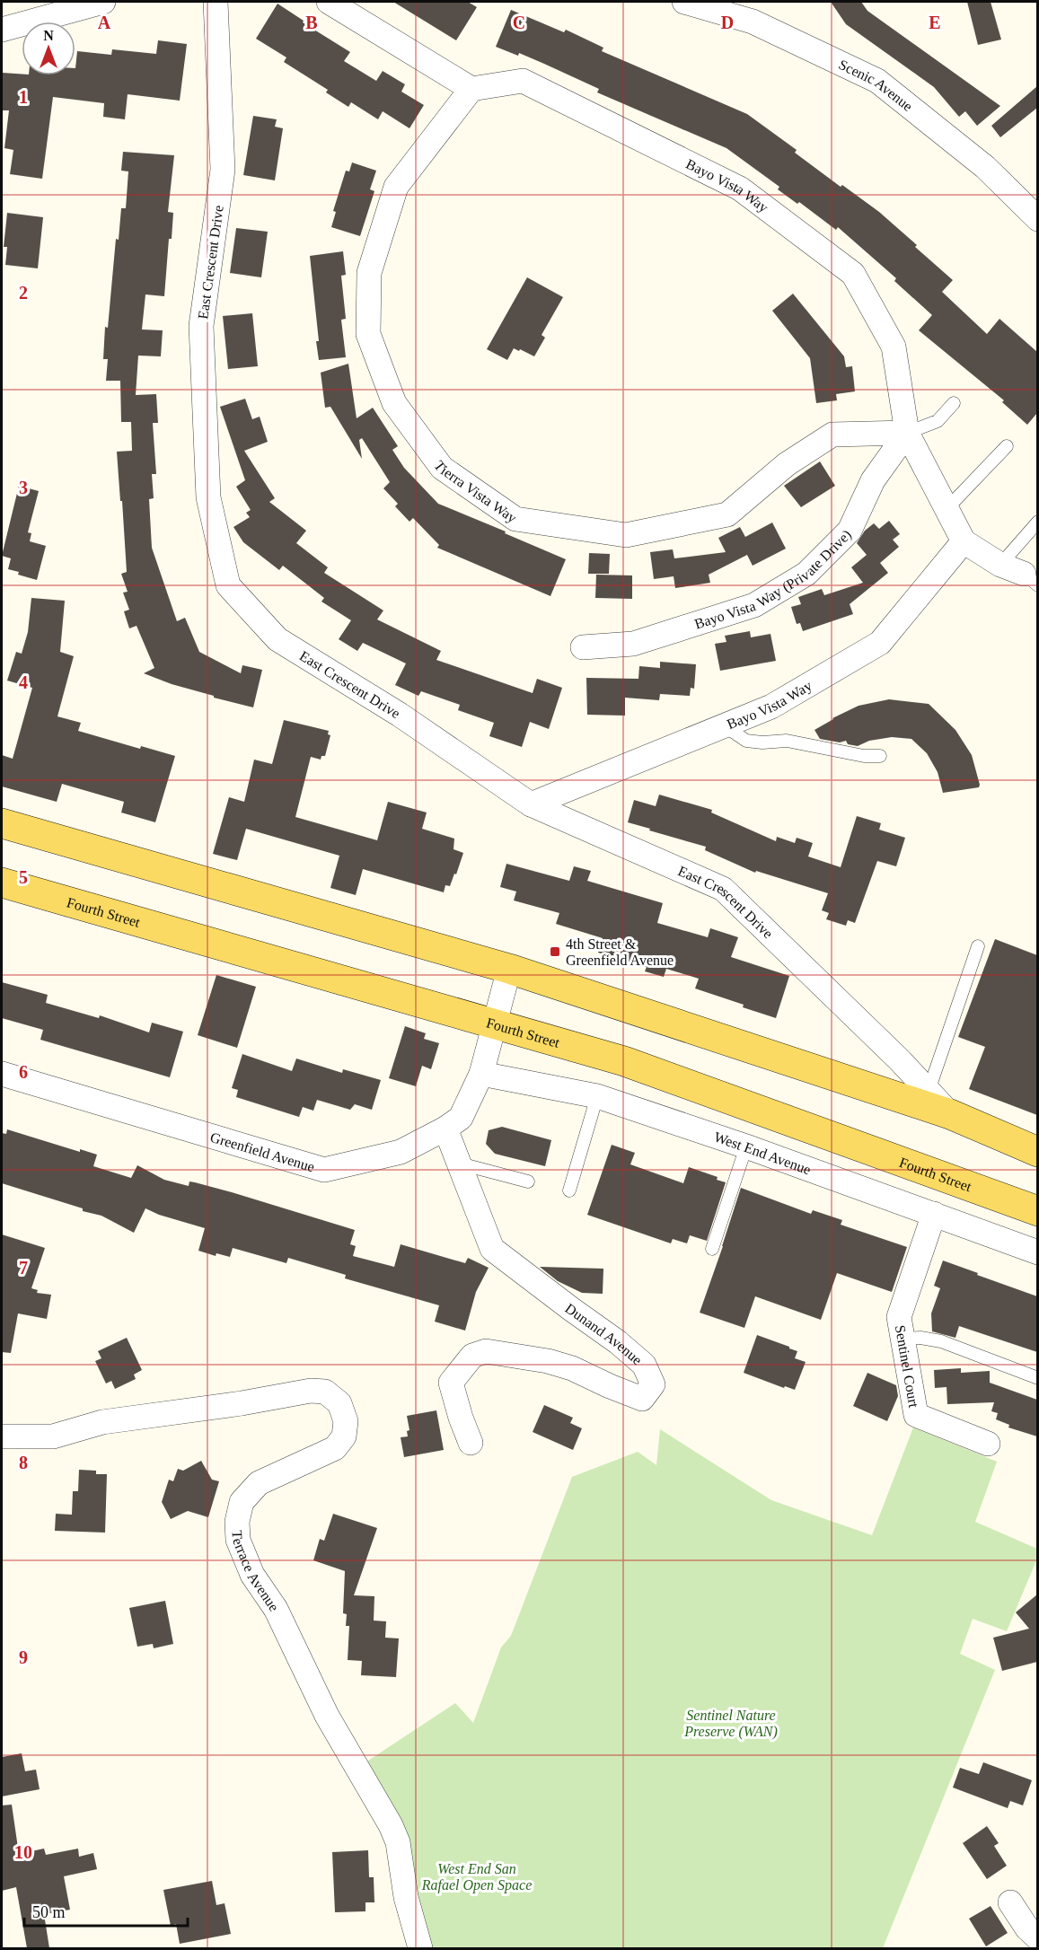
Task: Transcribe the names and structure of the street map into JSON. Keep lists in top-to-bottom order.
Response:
{
  "streets": {
    "main road": ["Fourth Street"],
    "street": [
      "Scenic Avenue",
      "Bayo Vista Way",
      "East Crescent Drive",
      "Tierra Vista Way",
      "Bayo Vista Way (Private Drive)",
      "Greenfield Avenue",
      "West End Avenue",
      "Dunand Avenue",
      "Sentinel Court",
      "Terrace Avenue"
    ]
  },
  "crossings": [
    ["Bayo Vista Way", "East Crescent Drive"],
    ["Bayo Vista Way", "Tierra Vista Way"],
    ["Bayo Vista Way", "Bayo Vista Way (Private Drive)"],
    ["Tierra Vista Way", "Bayo Vista Way (Private Drive)"],
    ["Fourth Street", "Greenfield Avenue"],
    ["Greenfield Avenue", "West End Avenue"],
    ["Greenfield Avenue", "Dunand Avenue"],
    ["West End Avenue", "Sentinel Court"]
  ],
  "parks": ["Sentinel Nature Preserve (WAN)", "West End San Rafael Open Space"],
  "places": {
    "transit": ["4th Street & Greenfield Avenue"]
  },
  "scale_bar": "50 m",
  "north": "top",
  "grid": {
    "columns": [
      "A",
      "B",
      "C",
      "D",
      "E"
    ],
    "rows": [
      "1",
      "2",
      "3",
      "4",
      "5",
      "6",
      "7",
      "8",
      "9",
      "10"
    ]
  }
}
